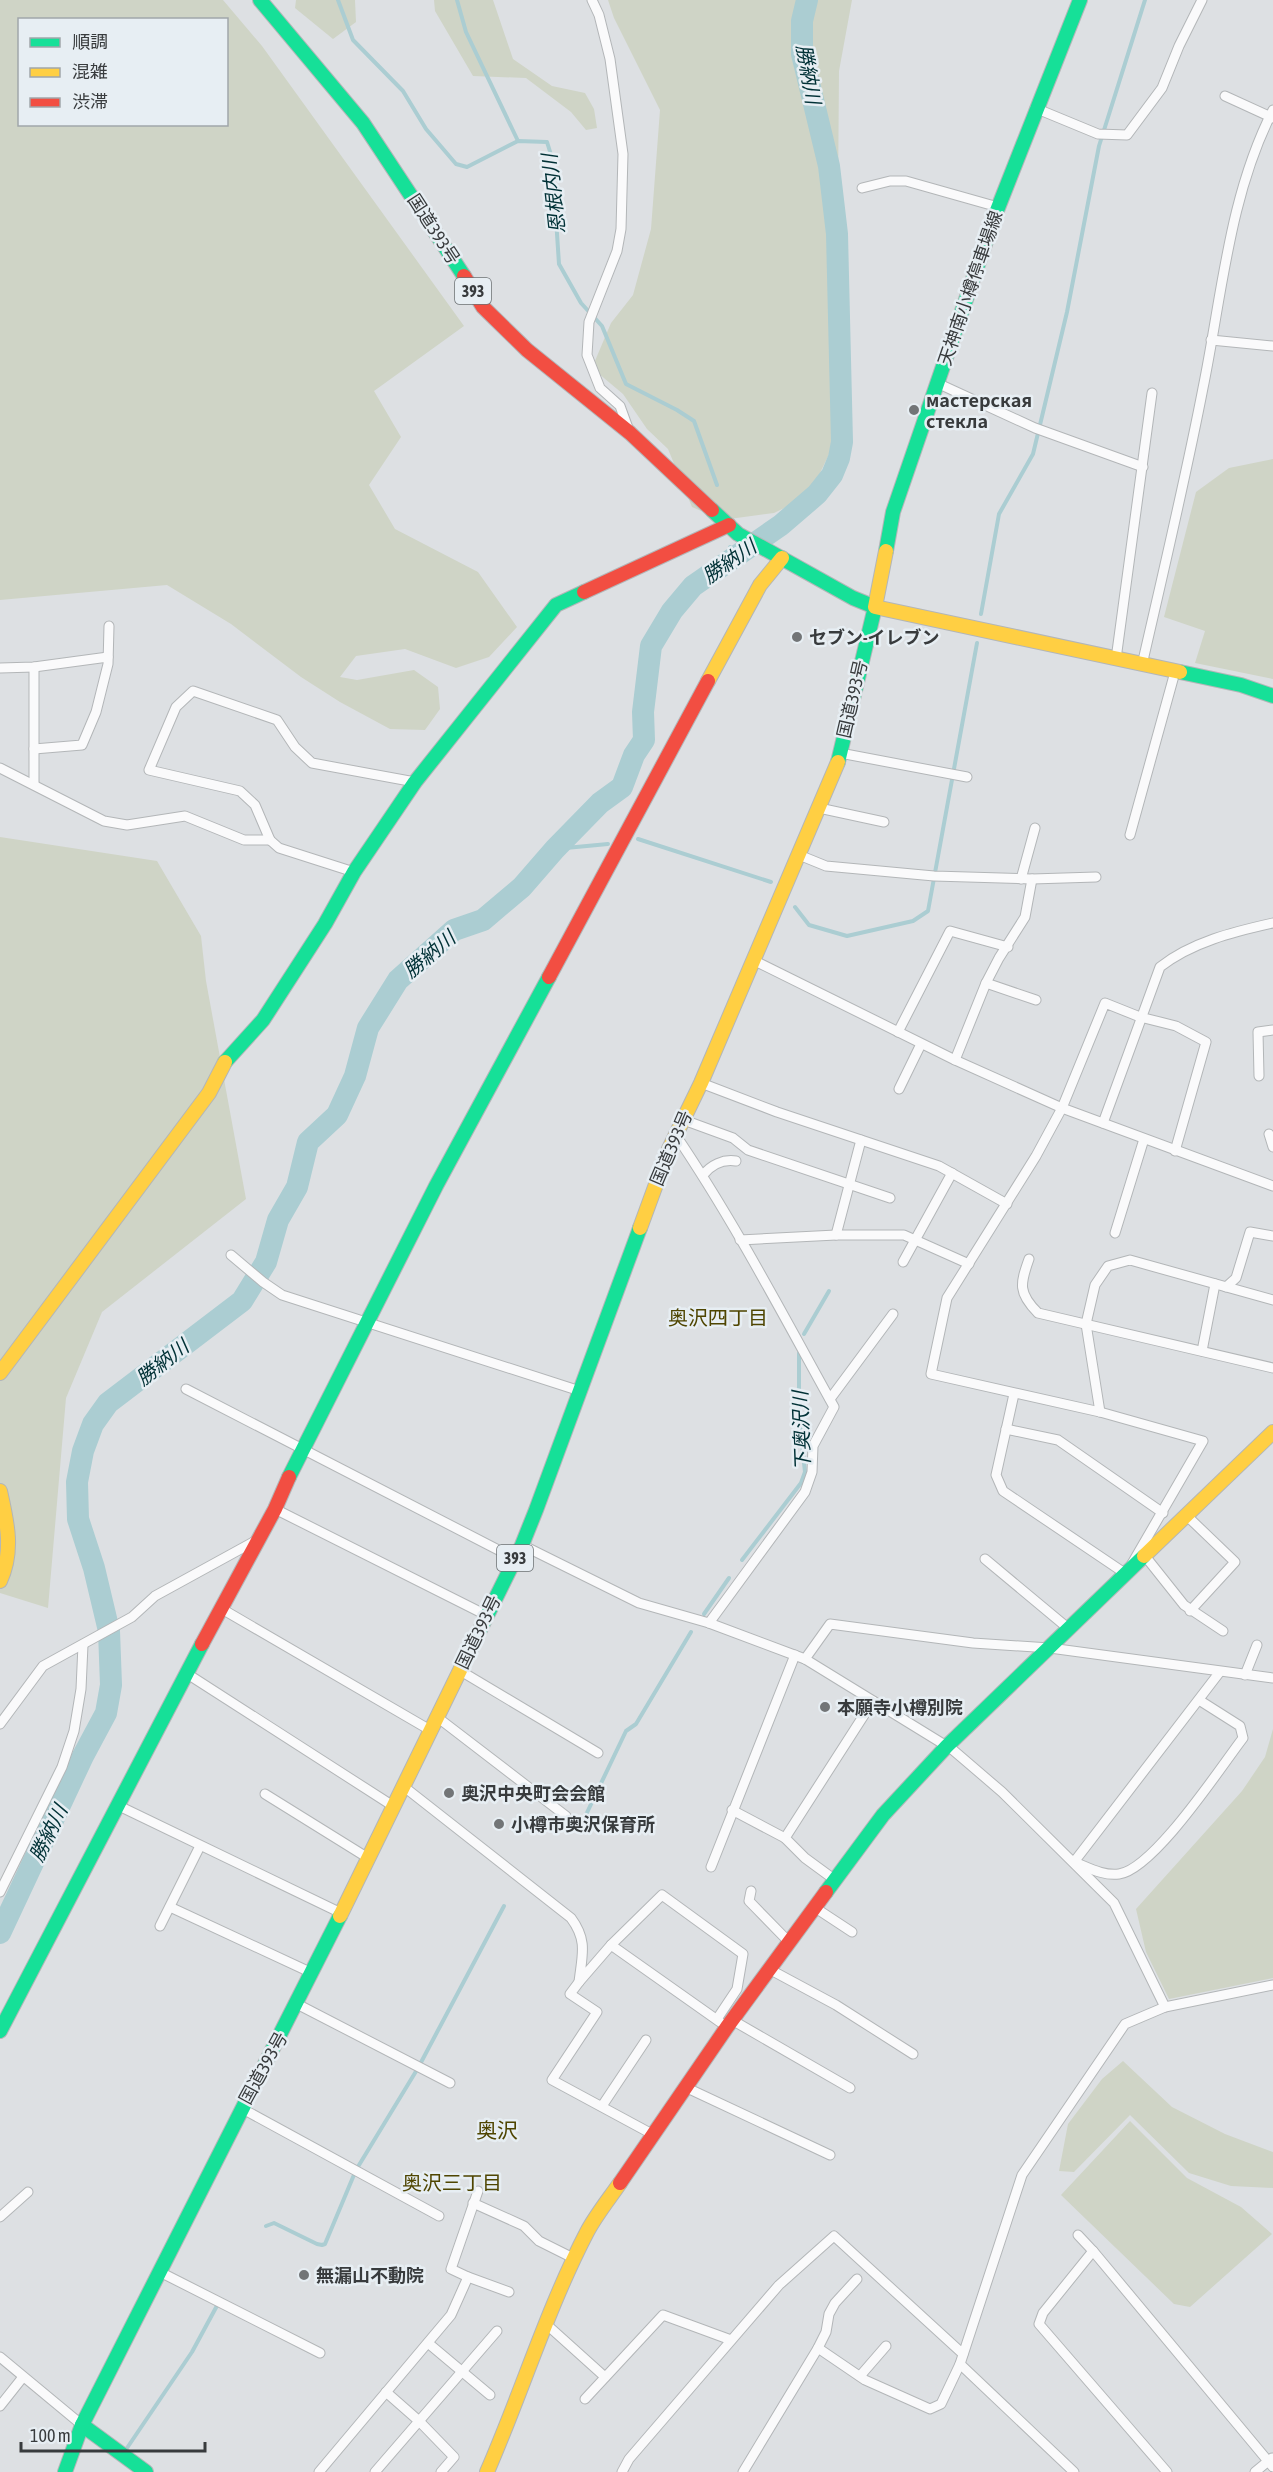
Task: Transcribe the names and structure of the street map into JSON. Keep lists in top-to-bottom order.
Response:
{
  "streets": {
    "main road": ["国道393号", "天神南小樽停車場線", "393"]
  },
  "crossings": [
    ["国道393号", "天神南小樽停車場線"]
  ],
  "districts": ["奥沢四丁目", "奥沢", "奥沢三丁目"],
  "water": ["勝納川", "恩根内川", "下奥沢川"],
  "places": [
    "мастерская стекла",
    "セブン-イレブン",
    "本願寺小樽別院",
    "奥沢中央町会会館",
    "小樽市奥沢保育所",
    "無漏山不動院"
  ],
  "legend": ["順調", "混雑", "渋滞"],
  "scale_bar": "100 m"
}
